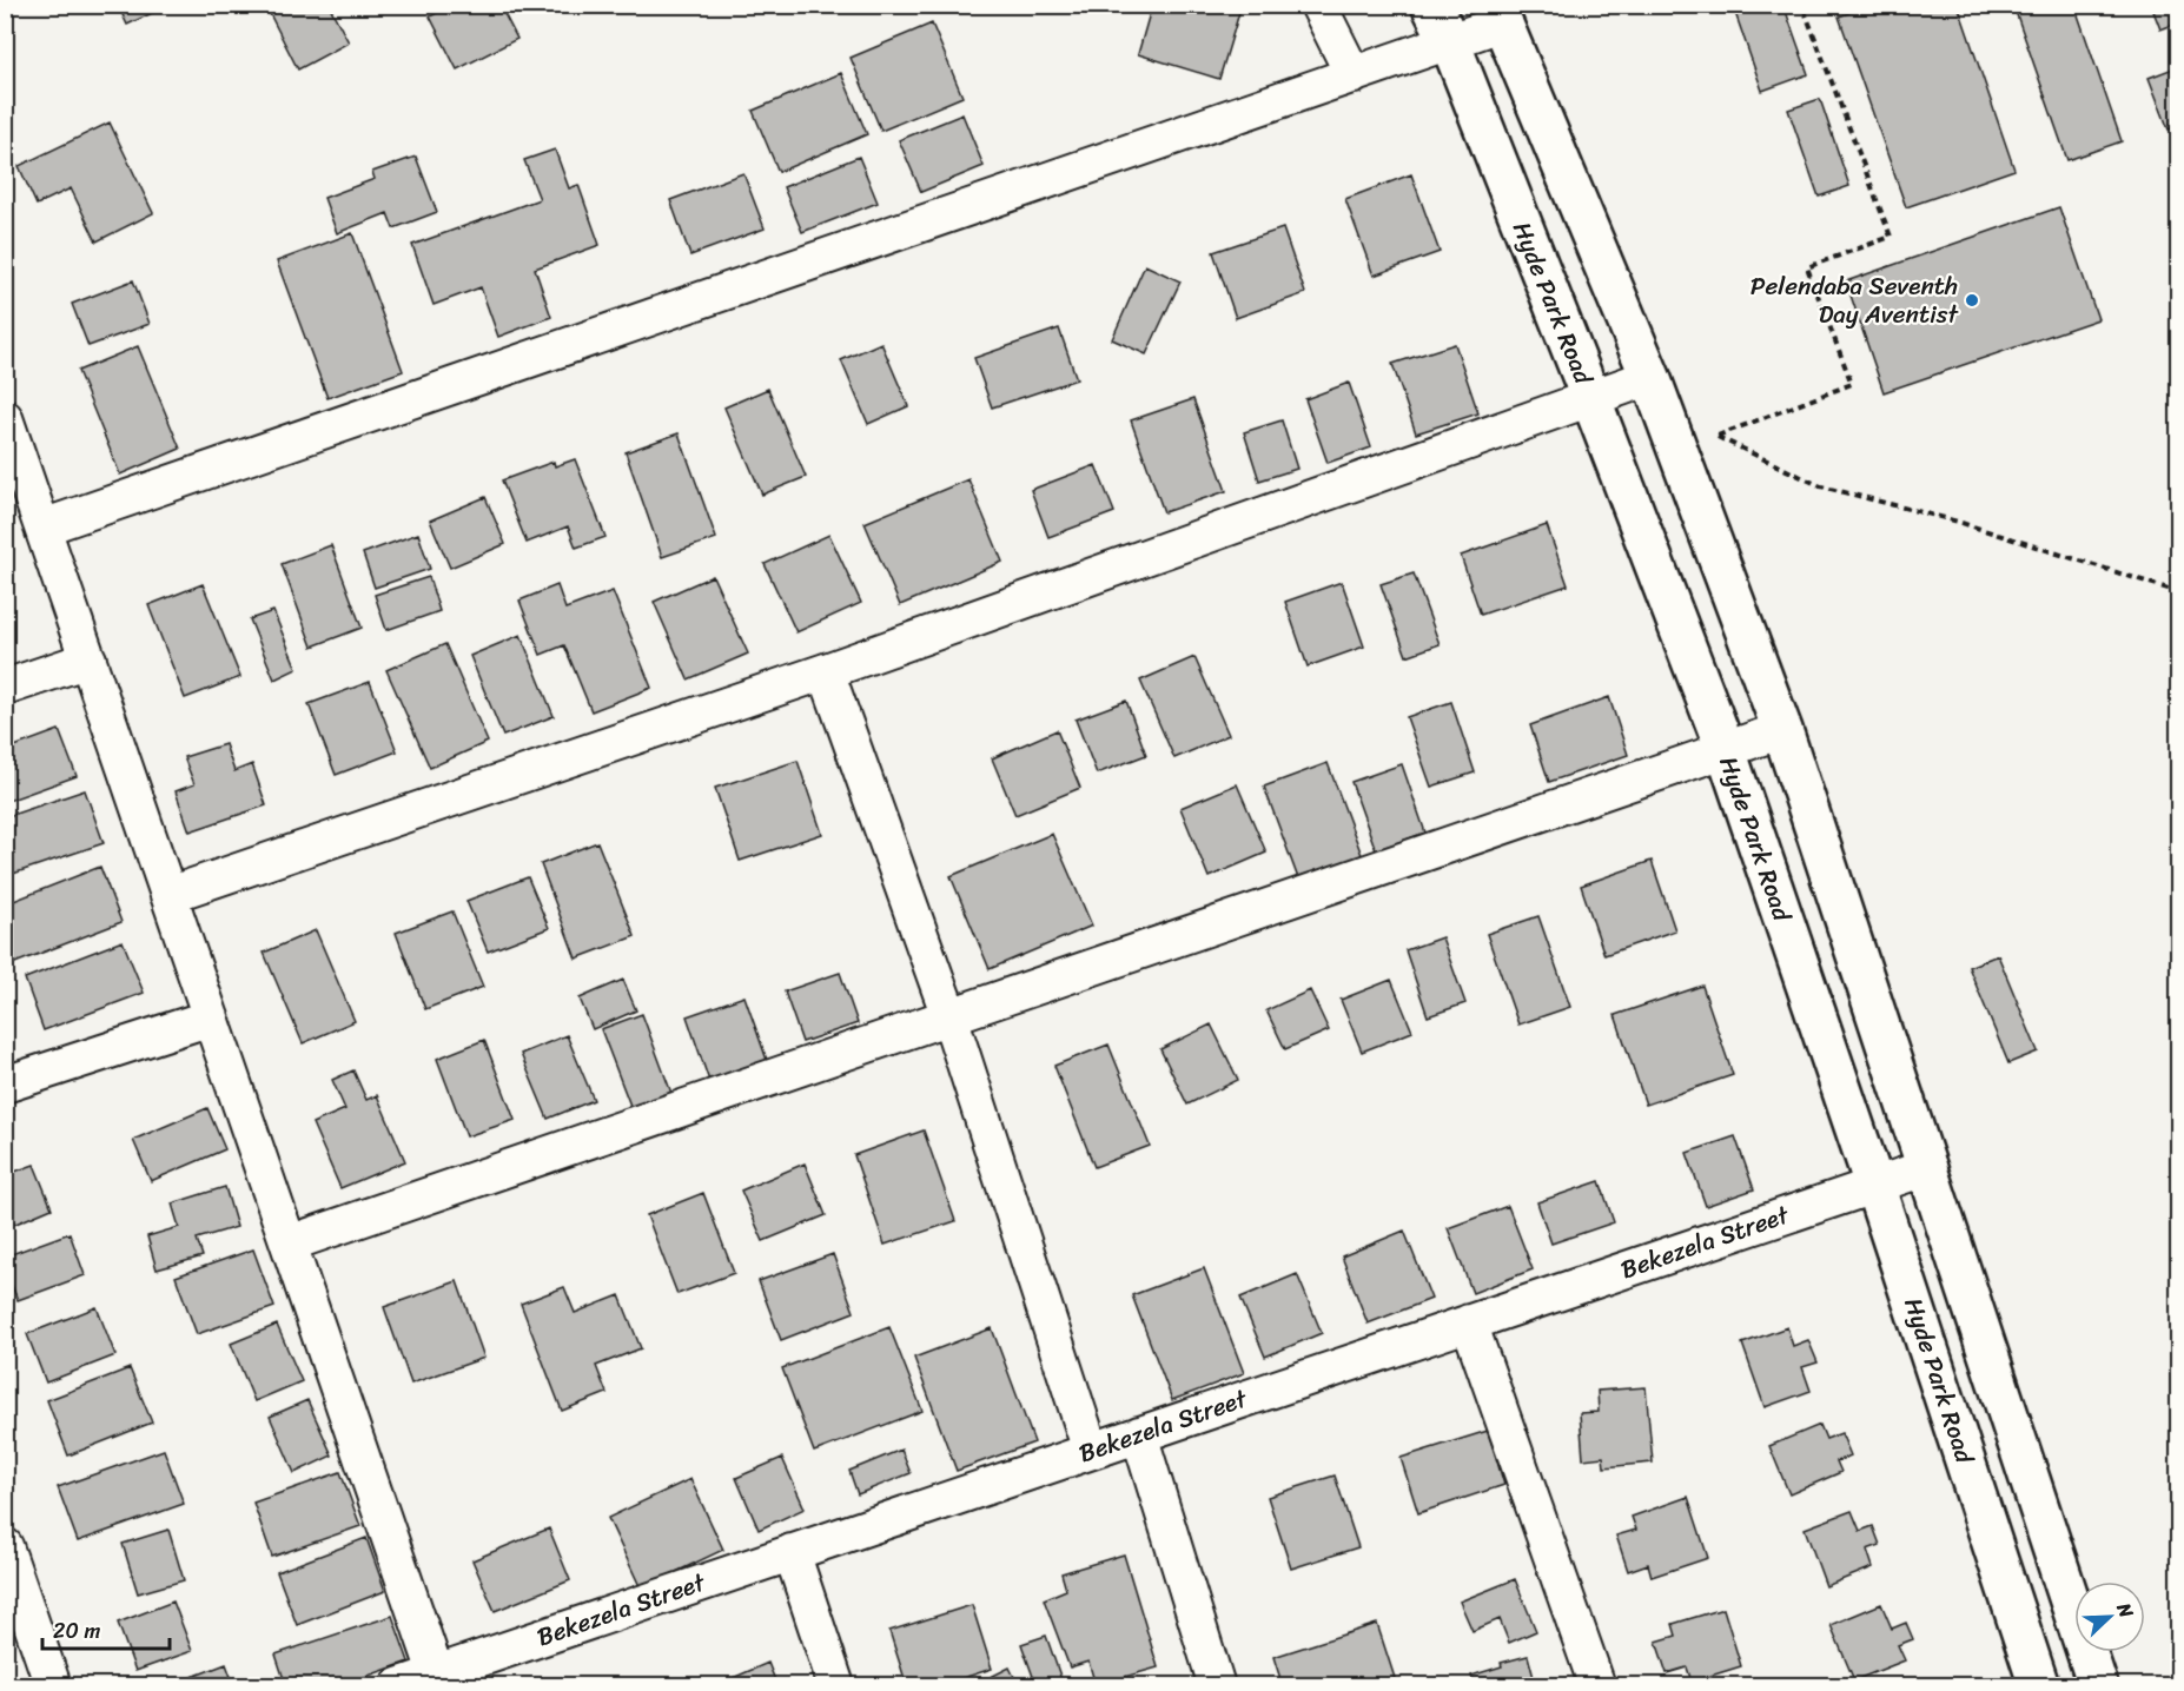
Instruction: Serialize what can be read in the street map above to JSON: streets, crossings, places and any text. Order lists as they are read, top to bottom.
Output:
{
  "streets": {
    "street": ["Hyde Park Road", "Bekezela Street"]
  },
  "crossings": [
    ["Hyde Park Road", "Bekezela Street"]
  ],
  "places": ["Pelendaba Seventh Day Aventist"],
  "scale_bar": "20 m",
  "north": "top right"
}
